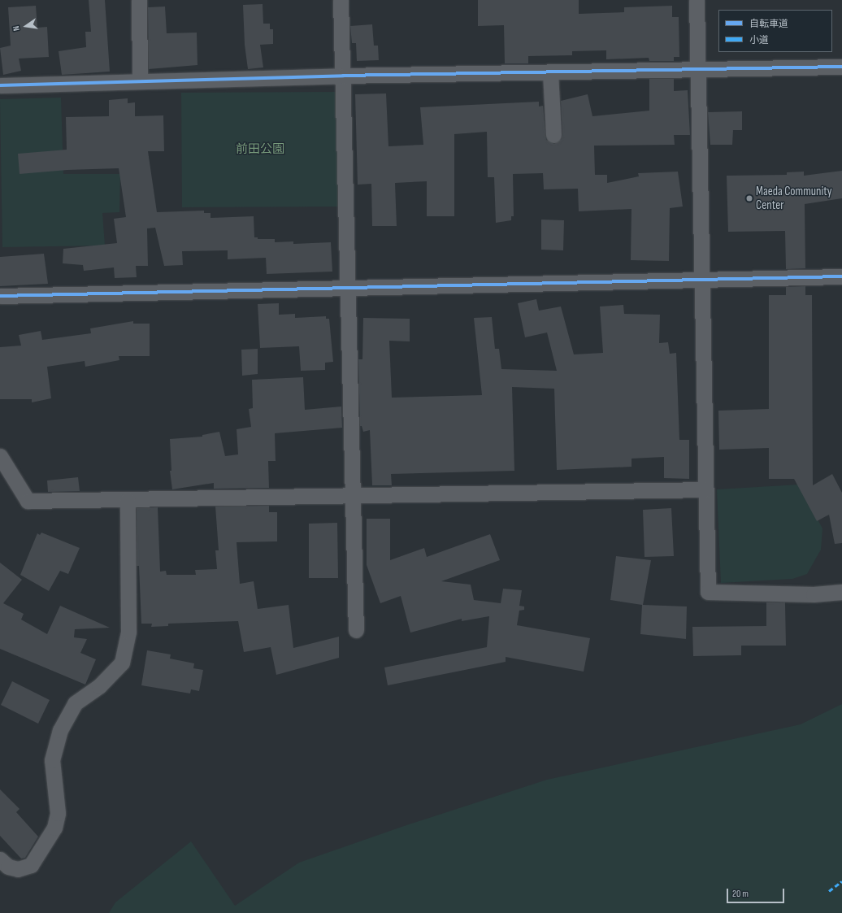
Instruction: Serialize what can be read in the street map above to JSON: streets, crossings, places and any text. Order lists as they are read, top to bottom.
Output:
{
  "parks": ["前田公園"],
  "places": ["Maeda Community Center"],
  "legend": ["自転車道", "小道"],
  "scale_bar": "20 m",
  "north": "left"
}
